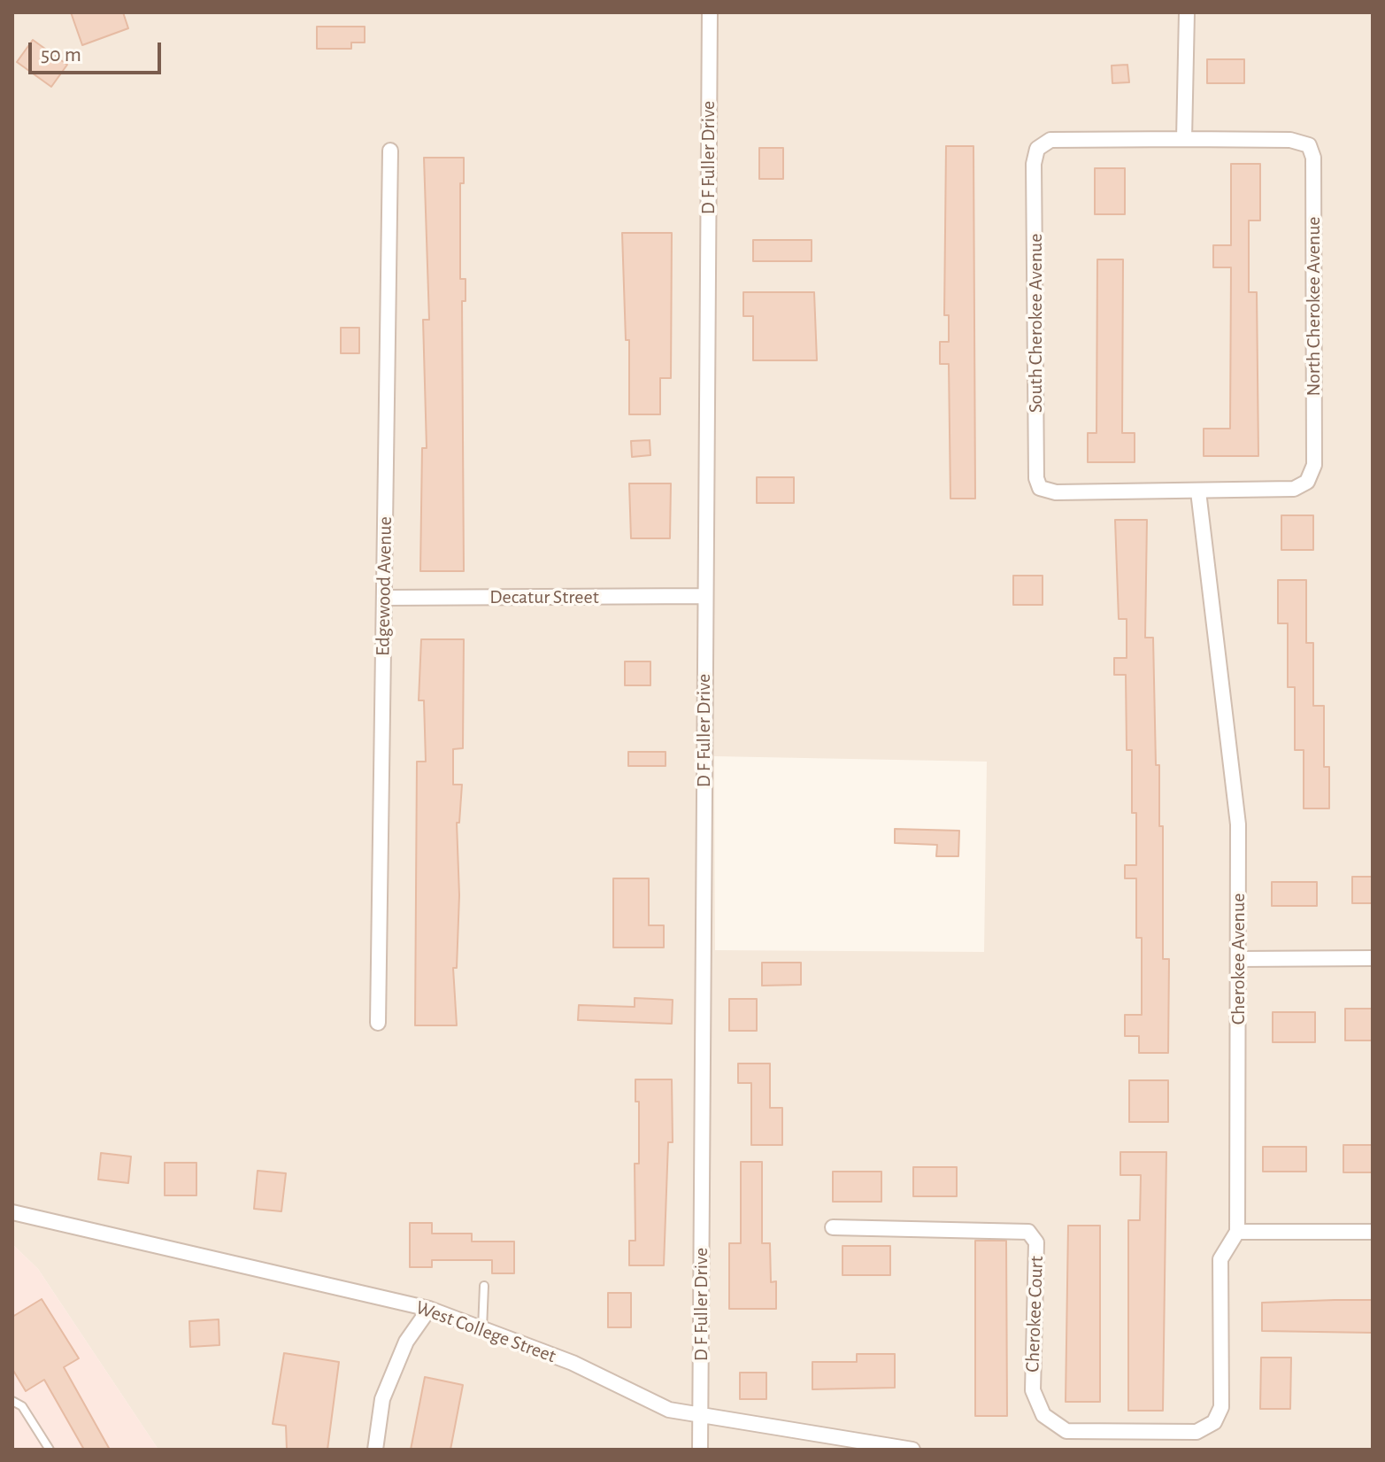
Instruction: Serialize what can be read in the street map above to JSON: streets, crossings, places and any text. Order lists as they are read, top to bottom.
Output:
{
  "streets": {
    "street": [
      "D F Fuller Drive",
      "North Cherokee Avenue",
      "South Cherokee Avenue",
      "Edgewood Avenue",
      "Decatur Street",
      "Cherokee Avenue",
      "Cherokee Court",
      "West College Street"
    ]
  },
  "crossings": [
    ["D F Fuller Drive", "Decatur Street"],
    ["D F Fuller Drive", "West College Street"],
    ["North Cherokee Avenue", "South Cherokee Avenue"],
    ["North Cherokee Avenue", "Cherokee Avenue"],
    ["South Cherokee Avenue", "Cherokee Avenue"],
    ["Edgewood Avenue", "Decatur Street"],
    ["Cherokee Avenue", "Cherokee Court"]
  ],
  "scale_bar": "50 m"
}
